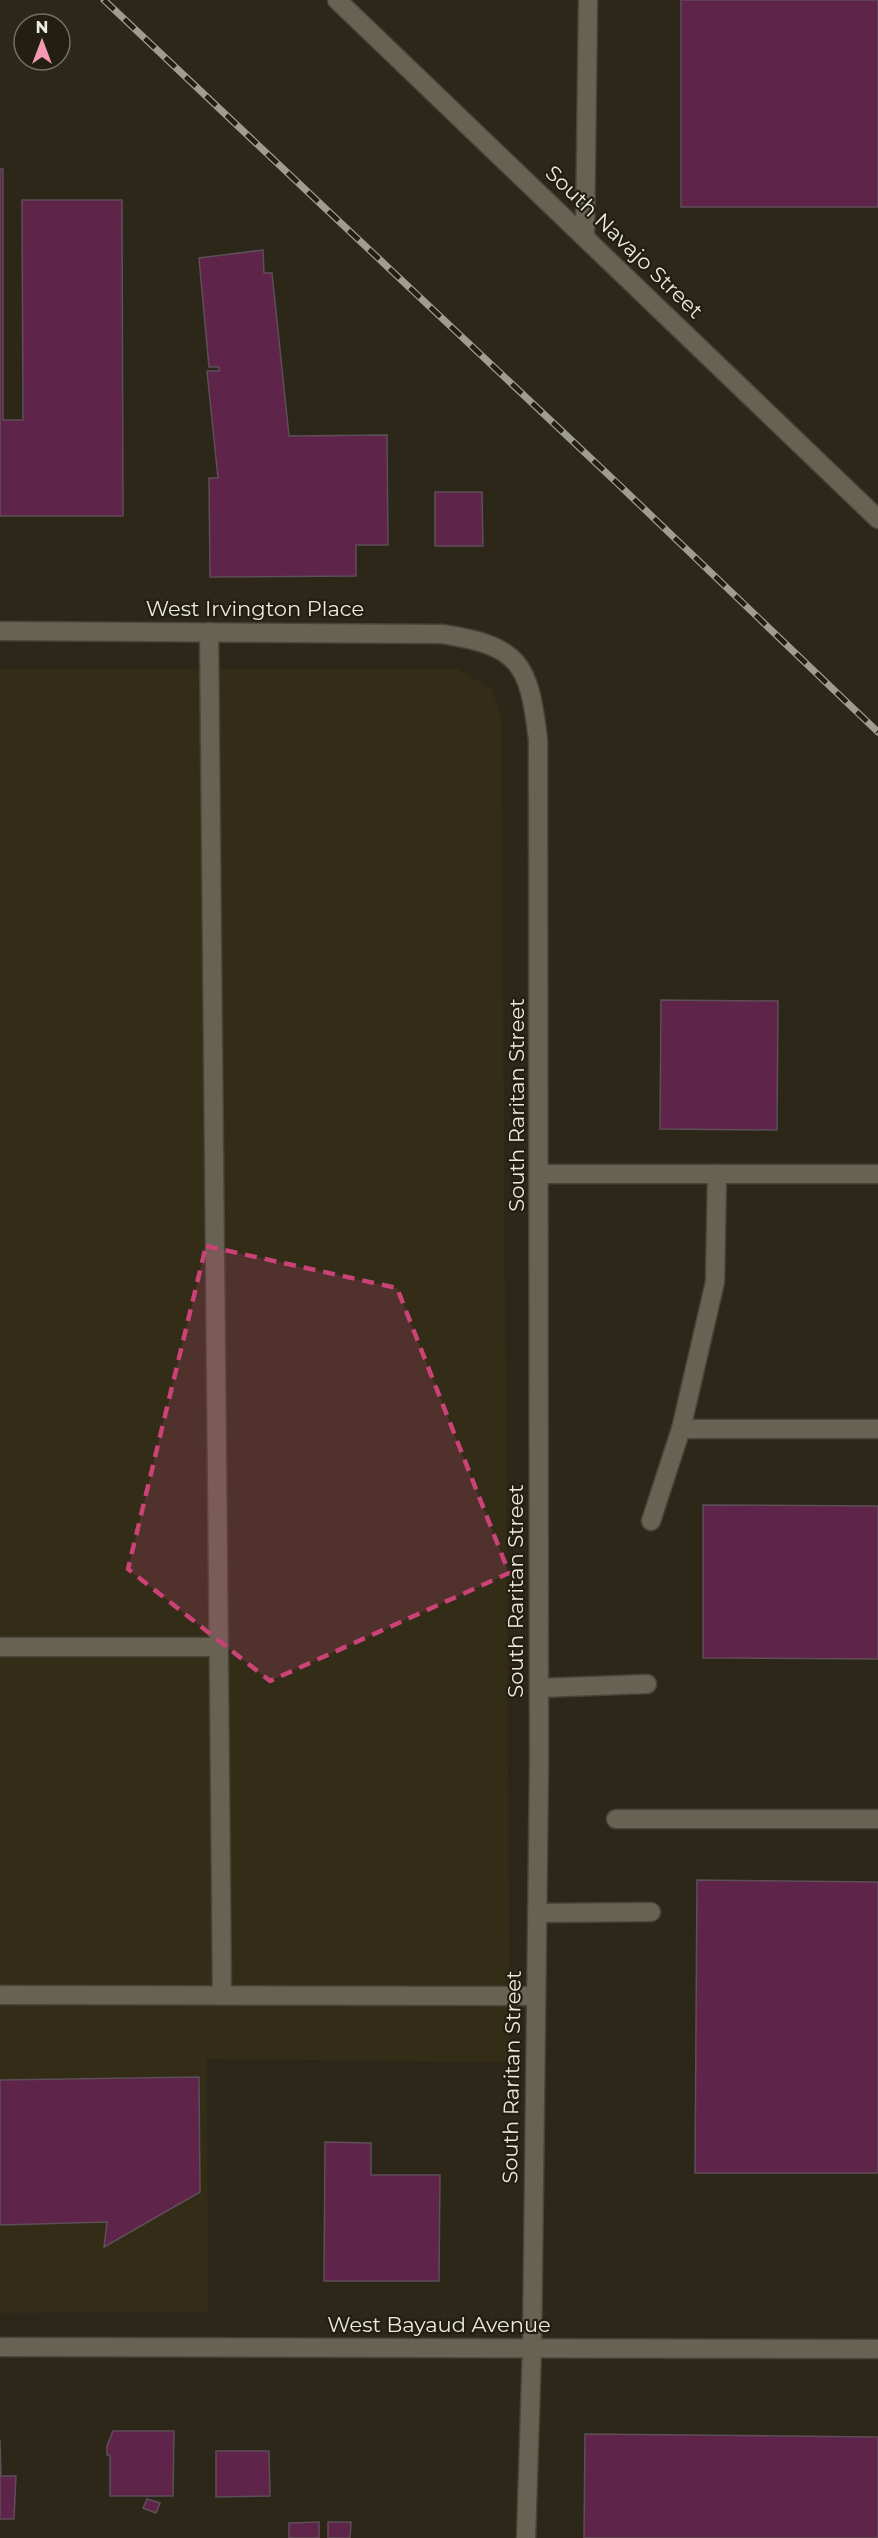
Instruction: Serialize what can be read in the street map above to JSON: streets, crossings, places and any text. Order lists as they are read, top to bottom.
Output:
{
  "streets": {
    "street": [
      "South Navajo Street",
      "West Irvington Place",
      "South Raritan Street",
      "West Bayaud Avenue"
    ]
  },
  "crossings": [
    ["West Irvington Place", "South Raritan Street"],
    ["South Raritan Street", "West Bayaud Avenue"]
  ],
  "north": "top"
}
